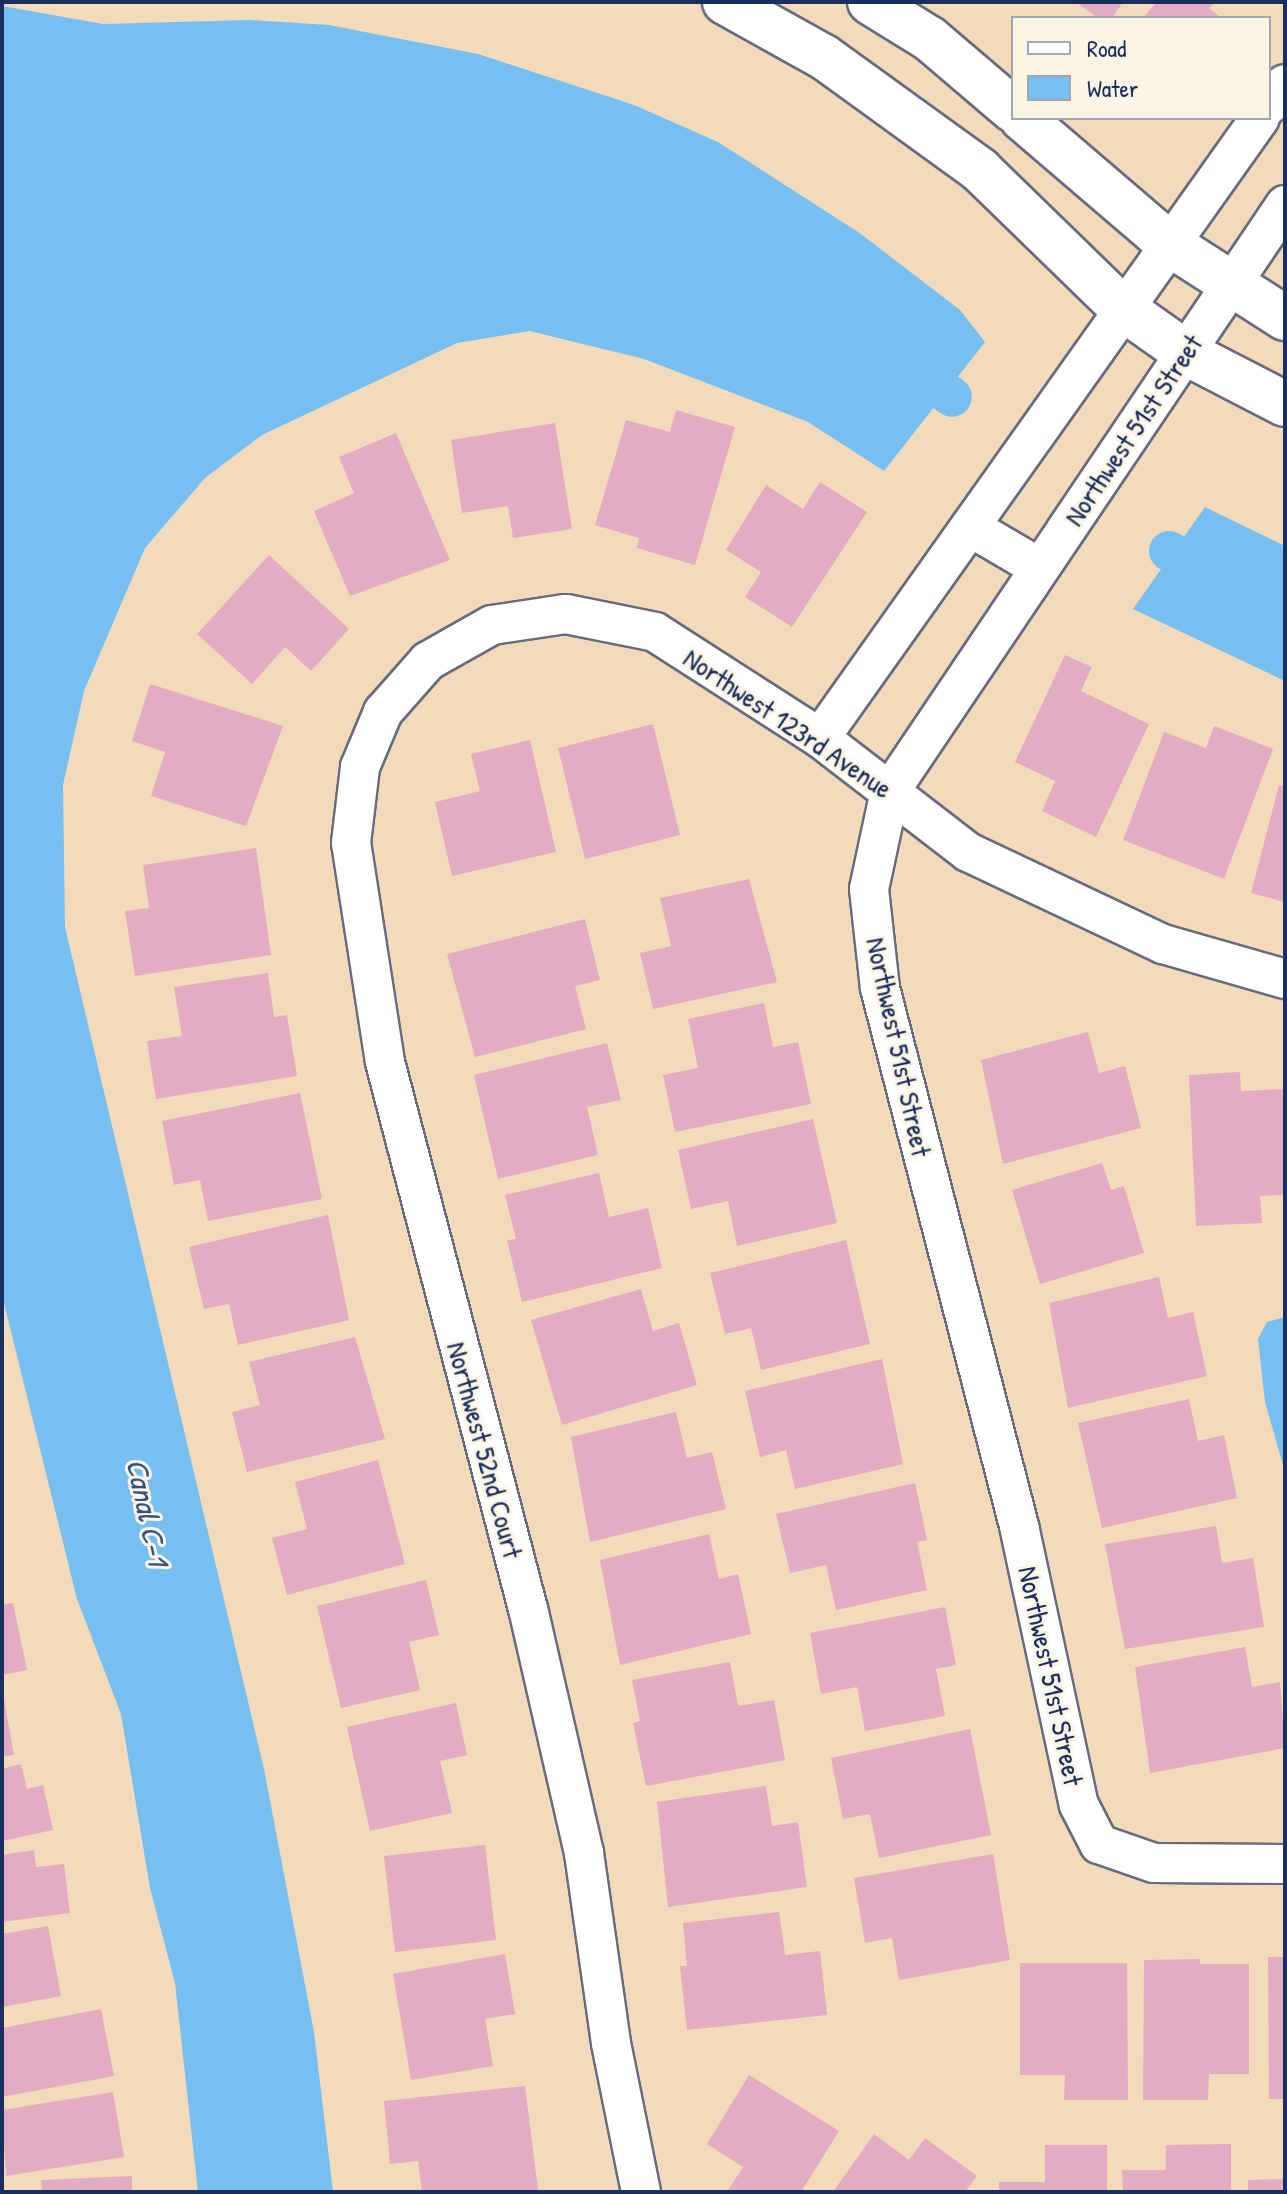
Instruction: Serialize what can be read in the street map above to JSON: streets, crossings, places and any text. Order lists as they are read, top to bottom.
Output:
{
  "streets": {
    "street": ["Northwest 51st Street", "Northwest 123rd Avenue", "Northwest 52nd Court"]
  },
  "crossings": [
    ["Northwest 51st Street", "Northwest 123rd Avenue"],
    ["Northwest 123rd Avenue", "Northwest 52nd Court"]
  ],
  "water": ["Canal C-1"],
  "legend": ["Road", "Water"]
}
